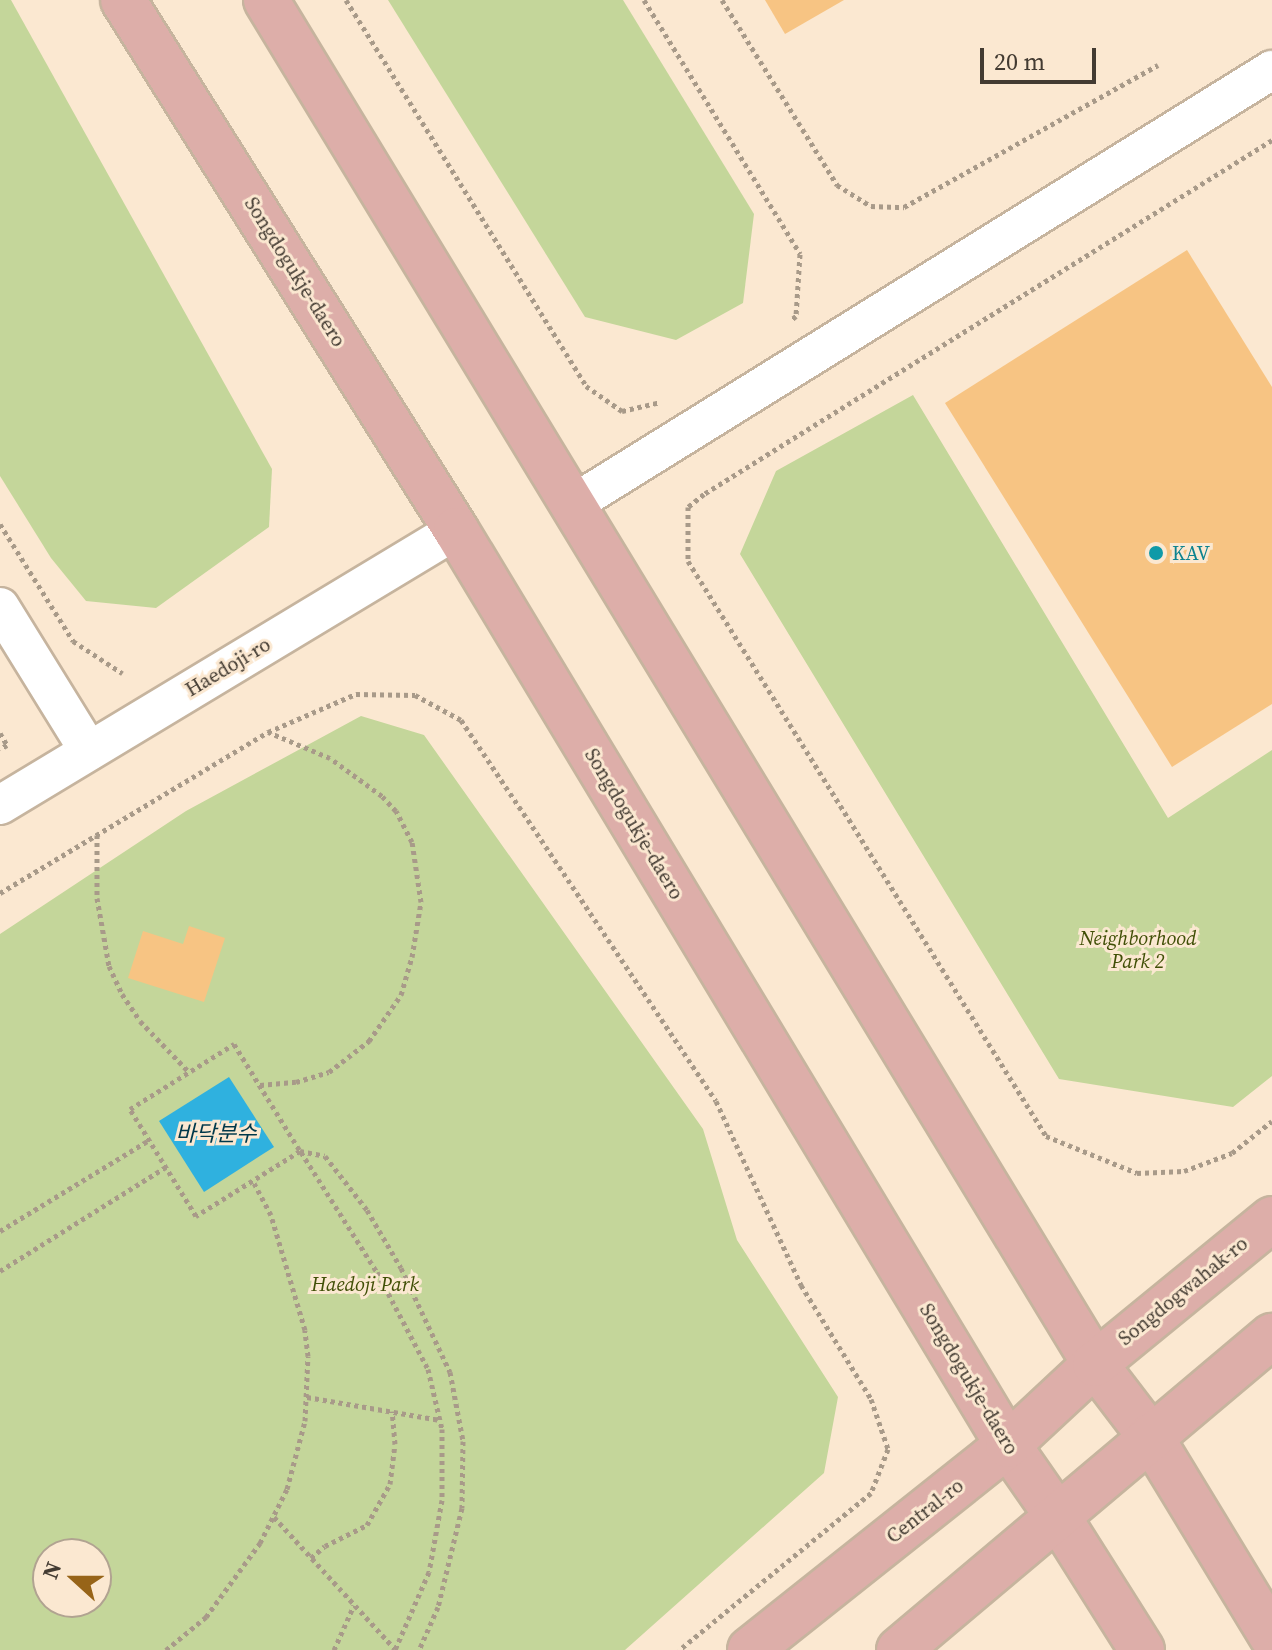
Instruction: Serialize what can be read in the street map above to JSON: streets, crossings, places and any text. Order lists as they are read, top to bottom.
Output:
{
  "streets": {
    "main road": ["Songdogukje-daero", "Songdogwahak-ro", "Central-ro"],
    "street": ["Haedoji-ro"]
  },
  "crossings": [
    ["Songdogukje-daero", "Haedoji-ro"],
    ["Songdogukje-daero", "Central-ro"],
    ["Songdogwahak-ro", "Central-ro"]
  ],
  "water": ["바닥분수"],
  "parks": ["Neighborhood Park 2", "Haedoji Park"],
  "places": ["KAV"],
  "scale_bar": "20 m",
  "north": "left"
}
